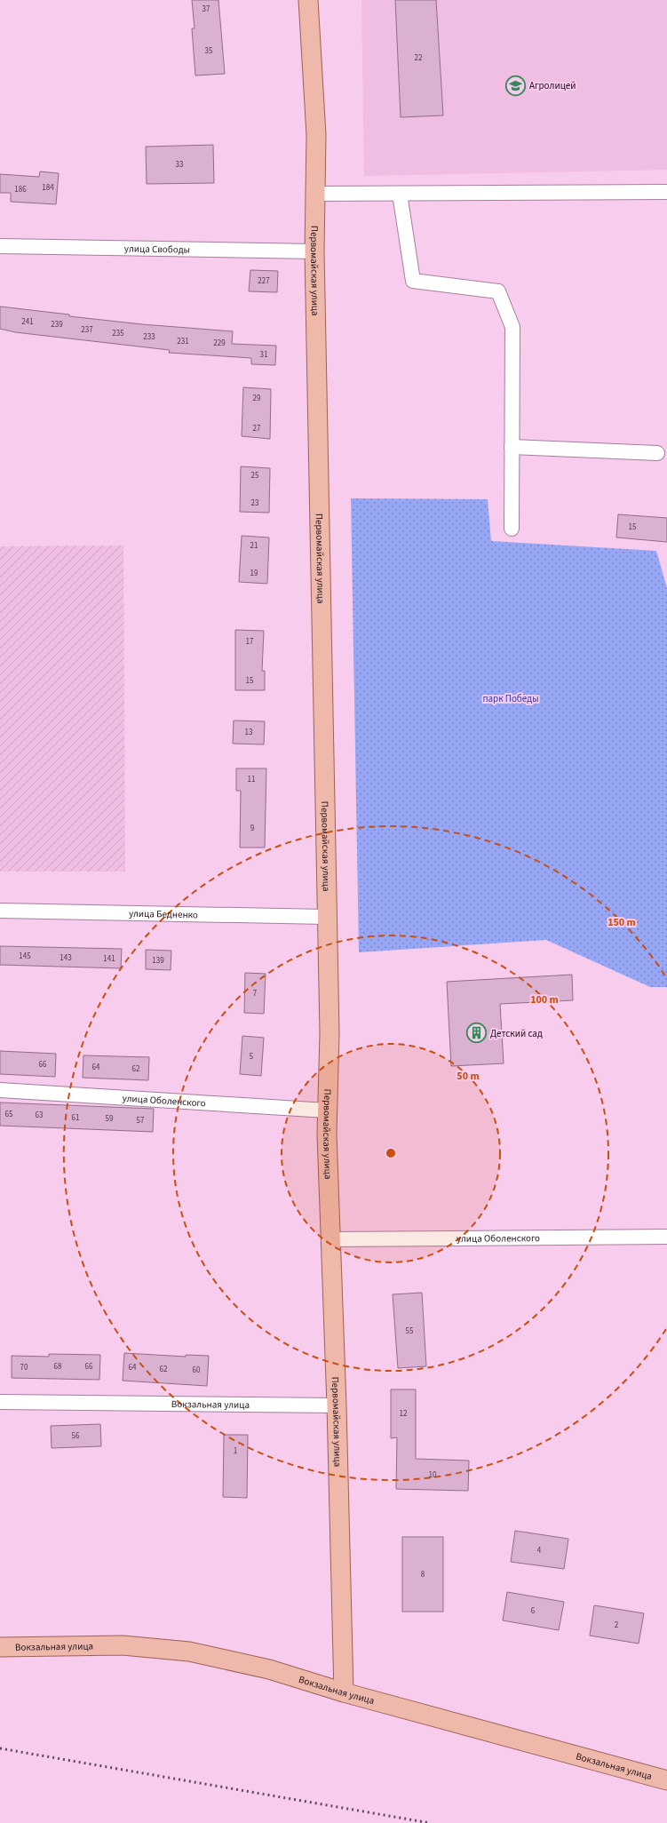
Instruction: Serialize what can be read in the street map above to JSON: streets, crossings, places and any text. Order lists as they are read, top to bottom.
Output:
{
  "streets": {
    "main road": ["Первомайская улица", "Вокзальная улица"],
    "street": ["улица Свободы", "улица Бедненко", "улица Оболенского"]
  },
  "crossings": [
    ["улица Свободы", "Первомайская улица"],
    ["Первомайская улица", "улица Бедненко"],
    ["Первомайская улица", "улица Оболенского"],
    ["Первомайская улица", "Вокзальная улица"]
  ],
  "parks": ["парк Победы"],
  "places": {
    "school or university": ["Агролицей"],
    "building": ["Детский сад"]
  },
  "house_numbers": [
    "37",
    "35",
    "22",
    "33",
    "184",
    "186",
    "227",
    "241",
    "239",
    "237",
    "235",
    "233",
    "231",
    "229",
    "31",
    "29",
    "27",
    "25",
    "23",
    "15",
    "21",
    "19",
    "17",
    "15",
    "13",
    "11",
    "9",
    "145",
    "143",
    "141",
    "139",
    "7",
    "5",
    "66",
    "64",
    "62",
    "65",
    "63",
    "61",
    "59",
    "57",
    "55",
    "68",
    "66",
    "70",
    "64",
    "62",
    "60",
    "12",
    "56",
    "1",
    "10",
    "4",
    "8",
    "6",
    "2"
  ],
  "rings": ["150 m", "100 m", "50 m"]
}
